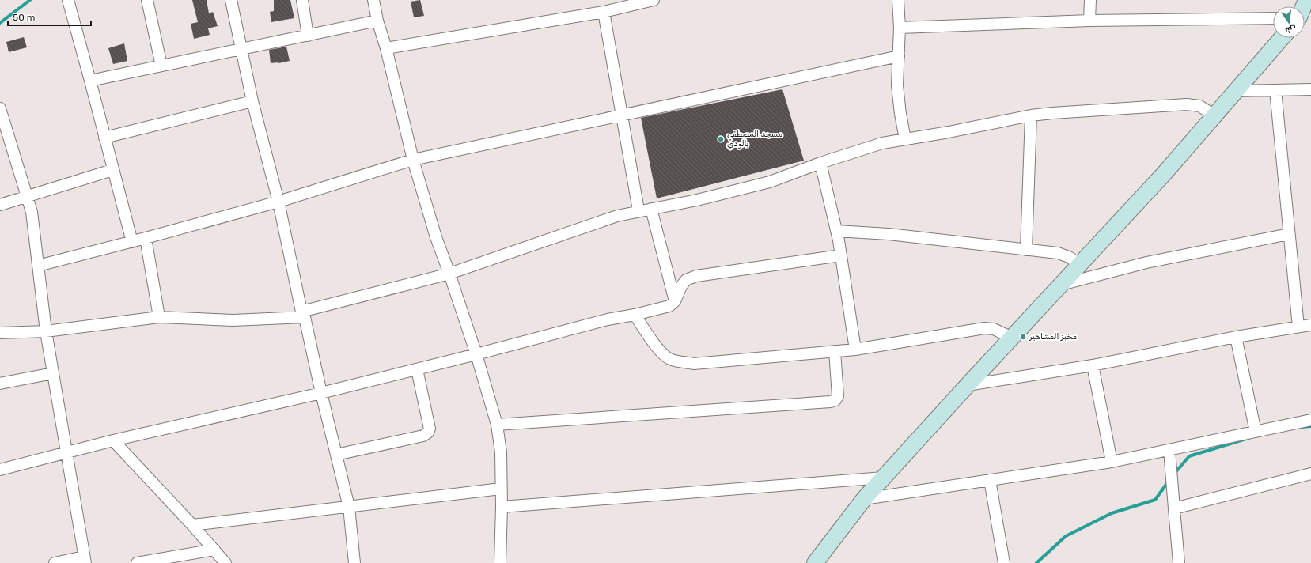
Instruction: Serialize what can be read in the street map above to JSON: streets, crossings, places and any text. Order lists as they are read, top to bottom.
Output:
{
  "places": ["مسجد المصطفي بالودي", "مخبز المشاهير"],
  "scale_bar": "50 m",
  "north": "bottom"
}
